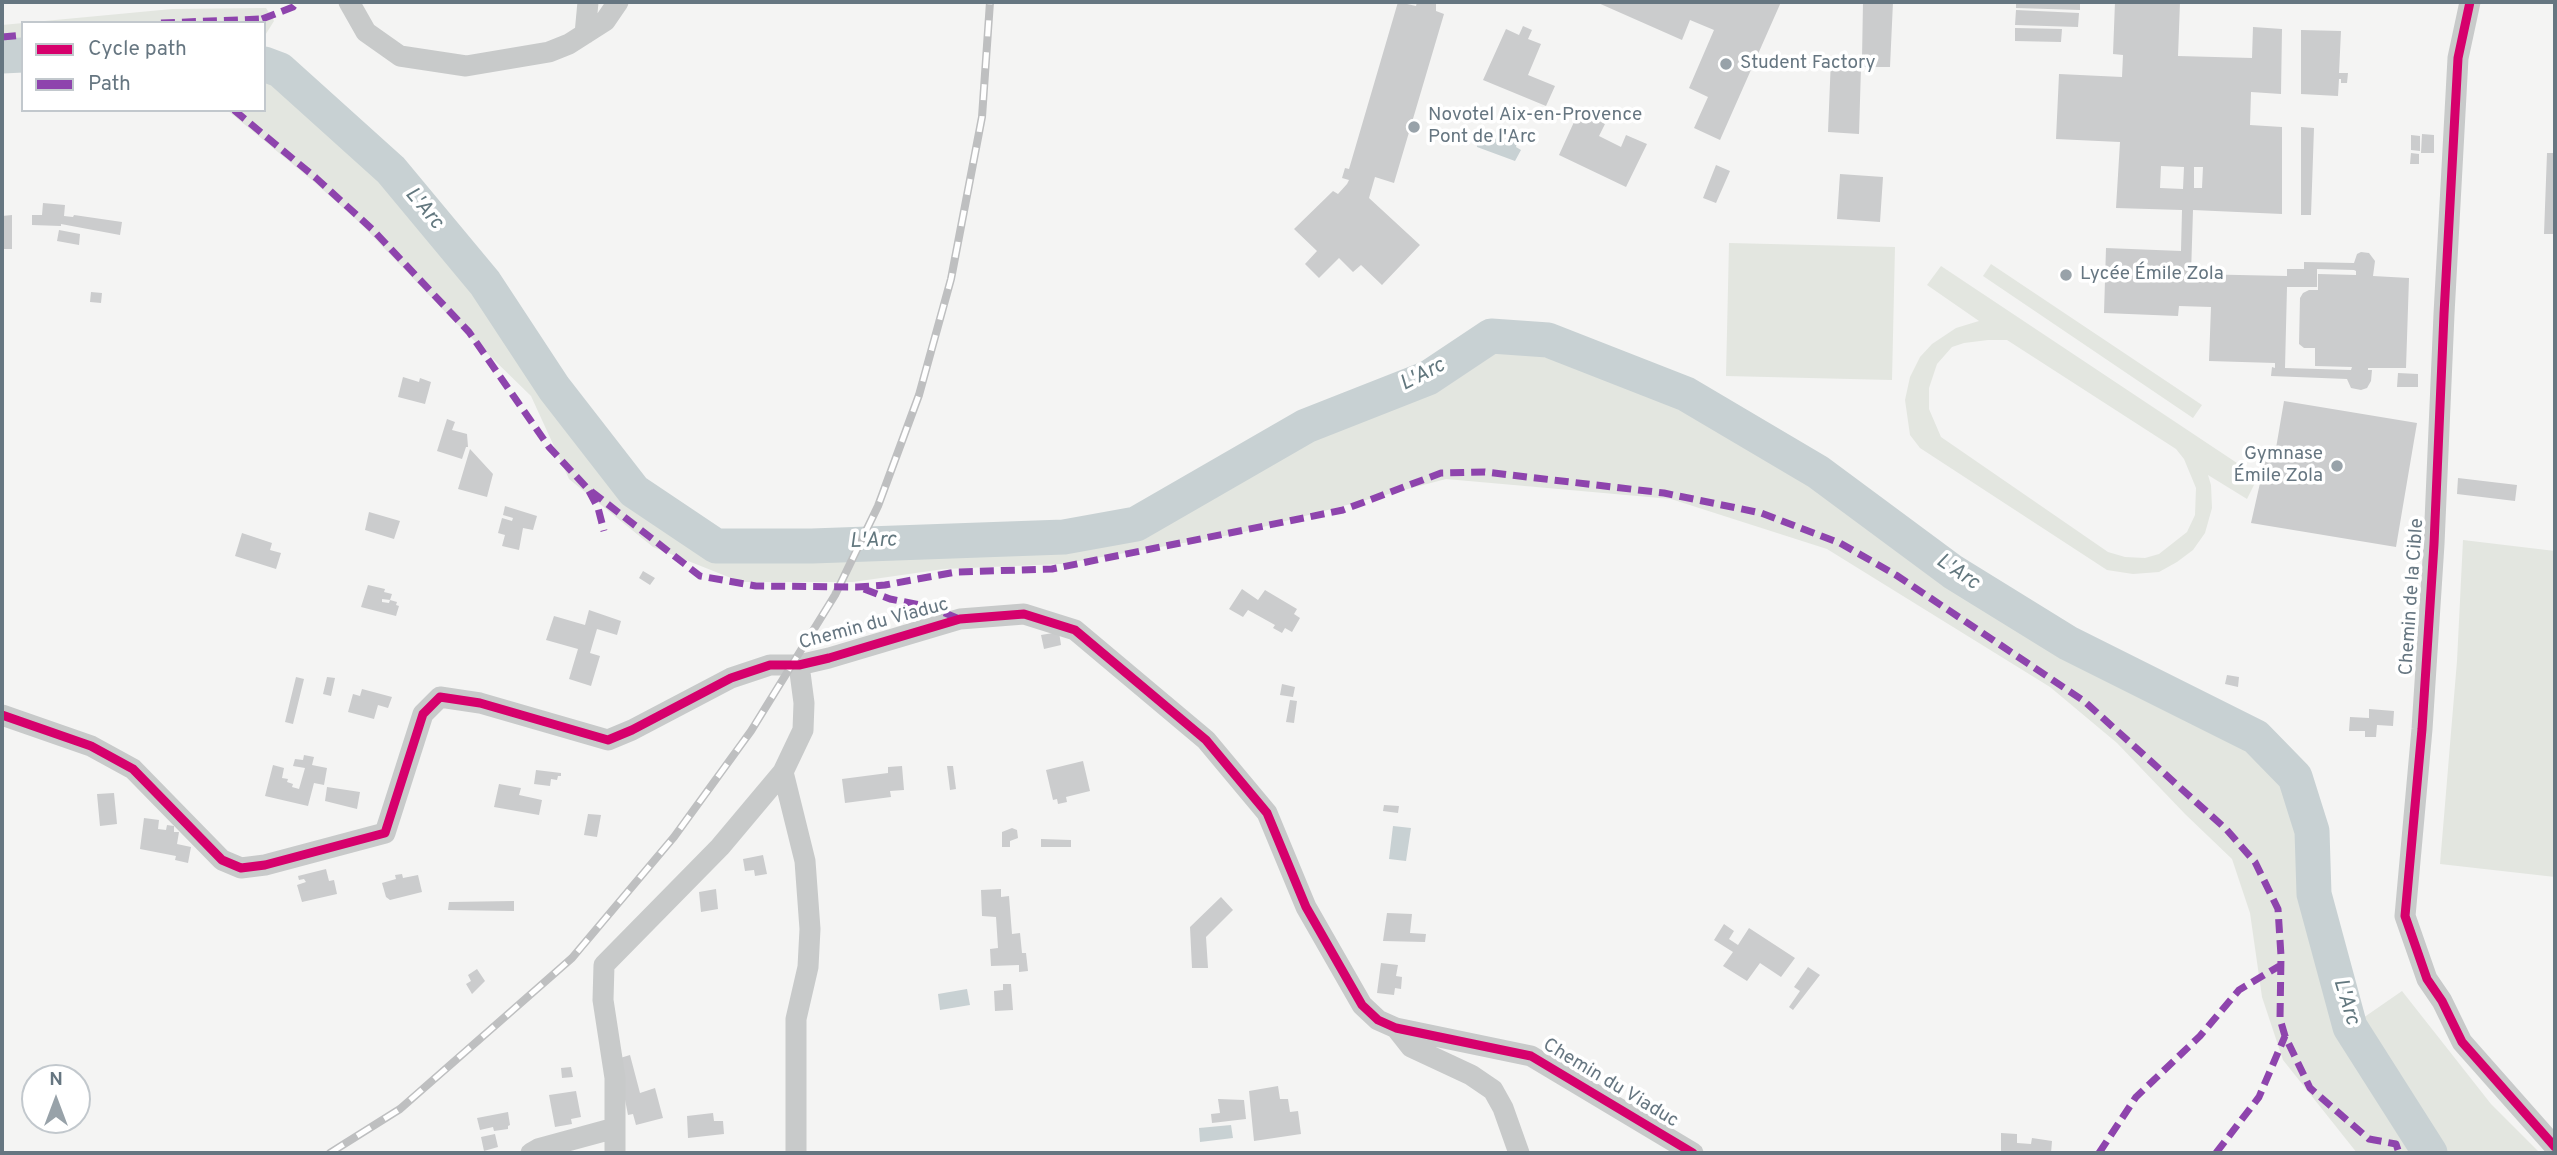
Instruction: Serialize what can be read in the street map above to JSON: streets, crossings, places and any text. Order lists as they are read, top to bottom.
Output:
{
  "streets": {
    "street": ["Chemin de la Cible", "Chemin du Viaduc"]
  },
  "water": ["L'Arc"],
  "places": [
    "Student Factory",
    "Novotel Aix-en-Provence Pont de l'Arc",
    "Lycée Émile Zola",
    "Gymnase Émile Zola"
  ],
  "legend": ["Cycle path", "Path"],
  "north": "top"
}
